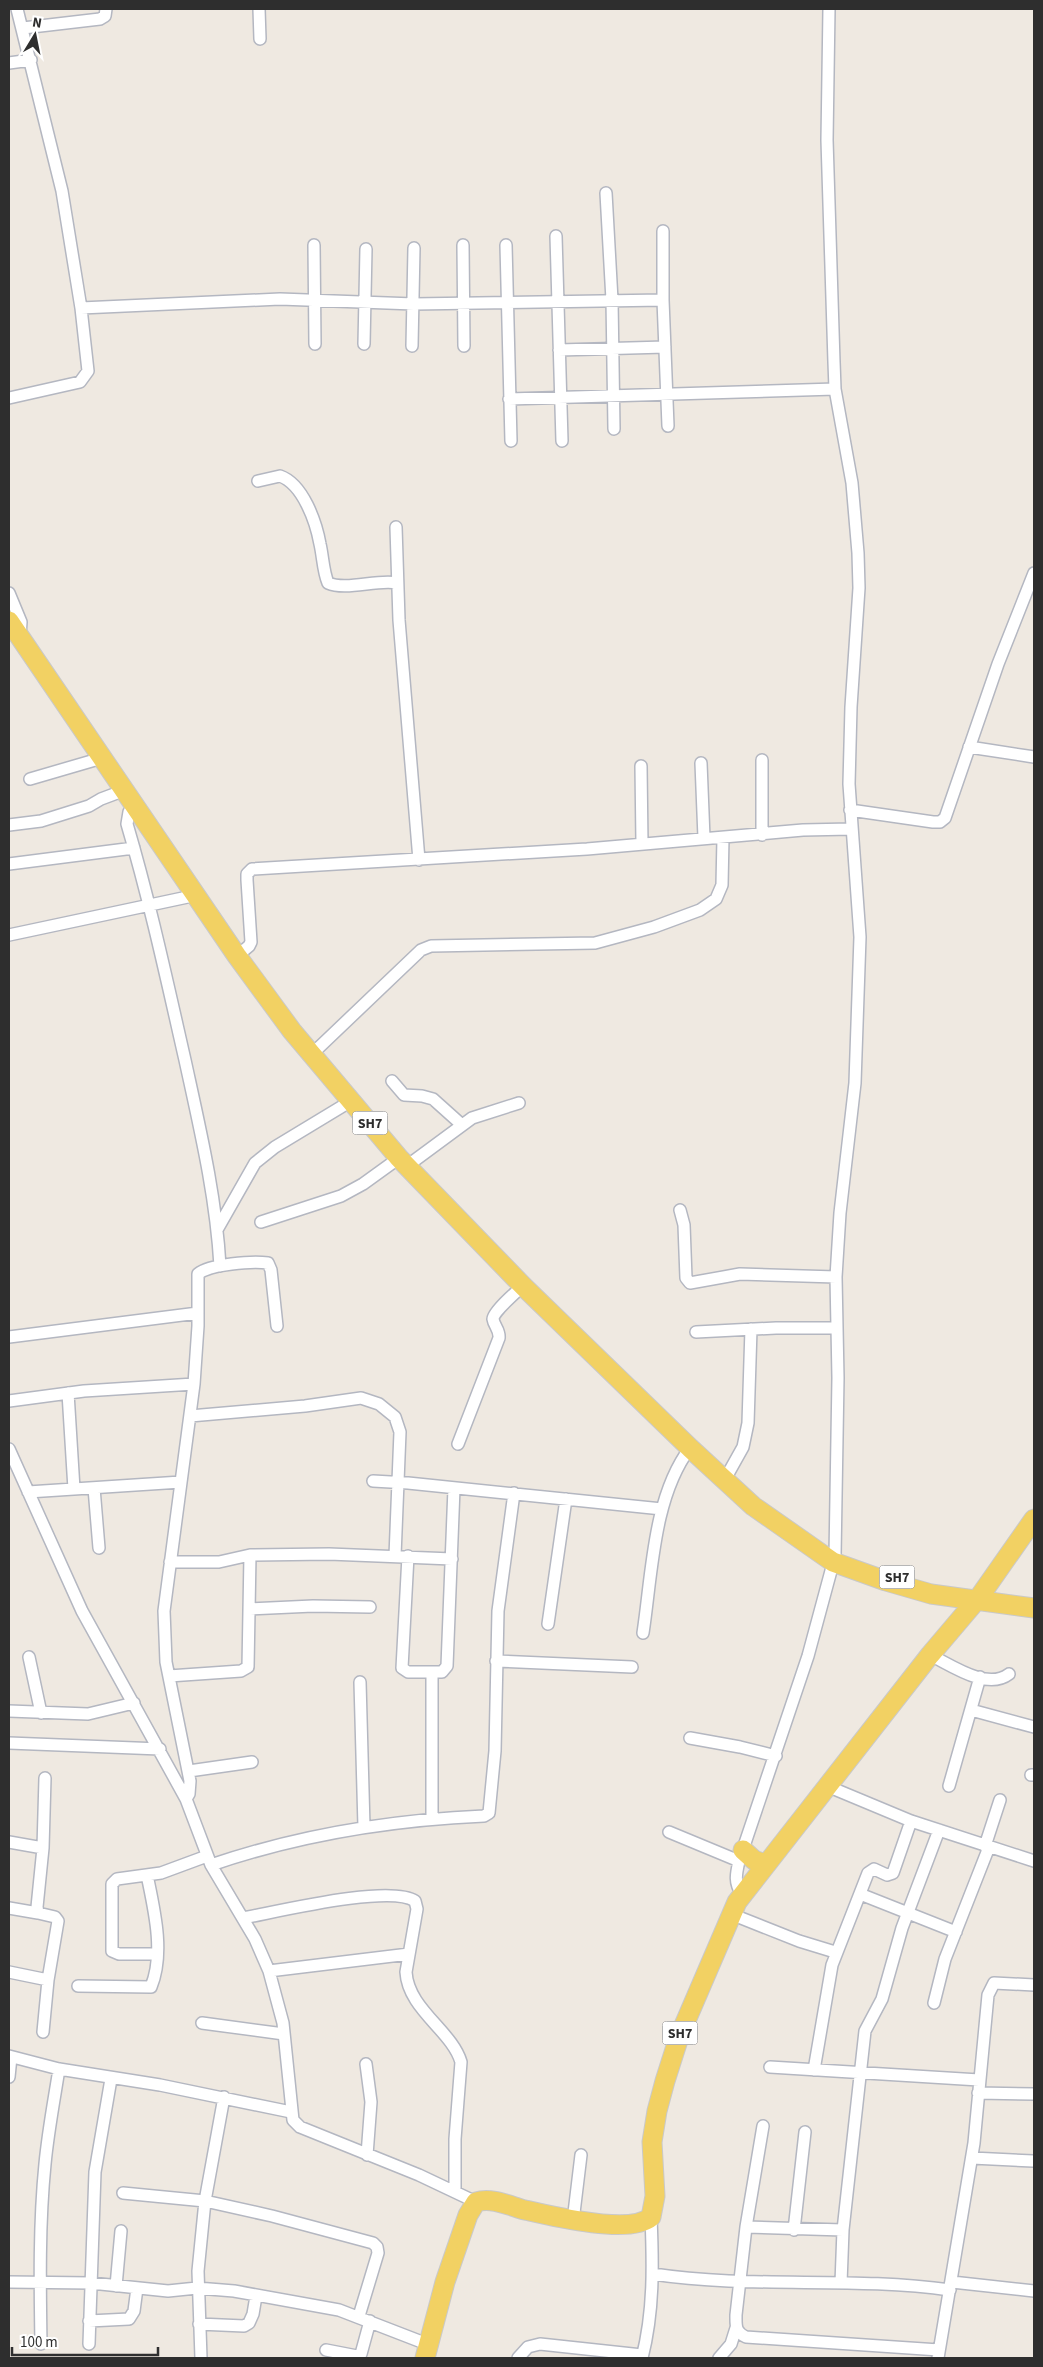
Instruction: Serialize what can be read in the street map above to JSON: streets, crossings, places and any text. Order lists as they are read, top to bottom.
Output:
{
  "streets": {
    "main road": ["SH7"]
  },
  "scale_bar": "100 m",
  "north": "top"
}
